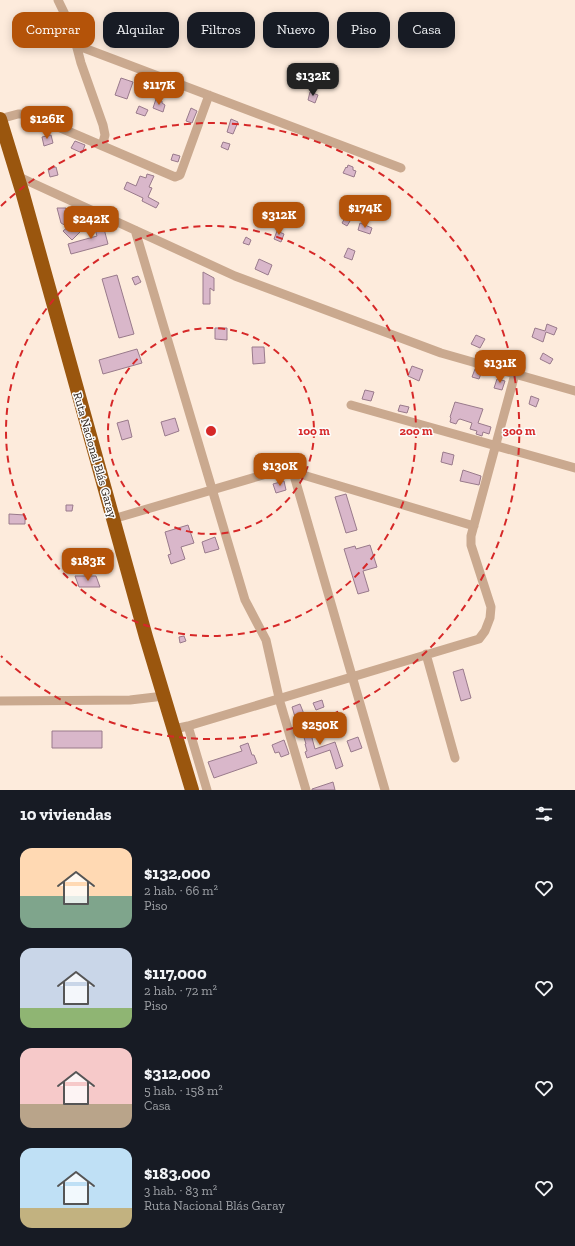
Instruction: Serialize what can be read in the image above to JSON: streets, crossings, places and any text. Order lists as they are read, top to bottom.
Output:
{
  "streets": {
    "highway": ["Ruta Nacional Blás Garay"]
  },
  "page": {
    "chip": [
      "Comprar",
      "Alquilar",
      "Filtros",
      "Nuevo",
      "Piso",
      "Casa"
    ],
    "price": [
      "$132K",
      "$117K",
      "$126K",
      "$174K",
      "$312K",
      "$242K",
      "$131K",
      "$130K",
      "$183K",
      "$250K"
    ],
    "heading": "10 viviendas",
    "list": [
      {
        "name": "$132,000",
        "note": "2 hab. · 66 m² · Piso"
      },
      {
        "name": "$117,000",
        "note": "2 hab. · 72 m² · Piso"
      },
      {
        "name": "$312,000",
        "note": "5 hab. · 158 m² · Casa"
      },
      {
        "name": "$183,000",
        "note": "3 hab. · 83 m² · Ruta Nacional Blás Garay"
      }
    ]
  },
  "rings": ["100 m", "200 m", "300 m"]
}
